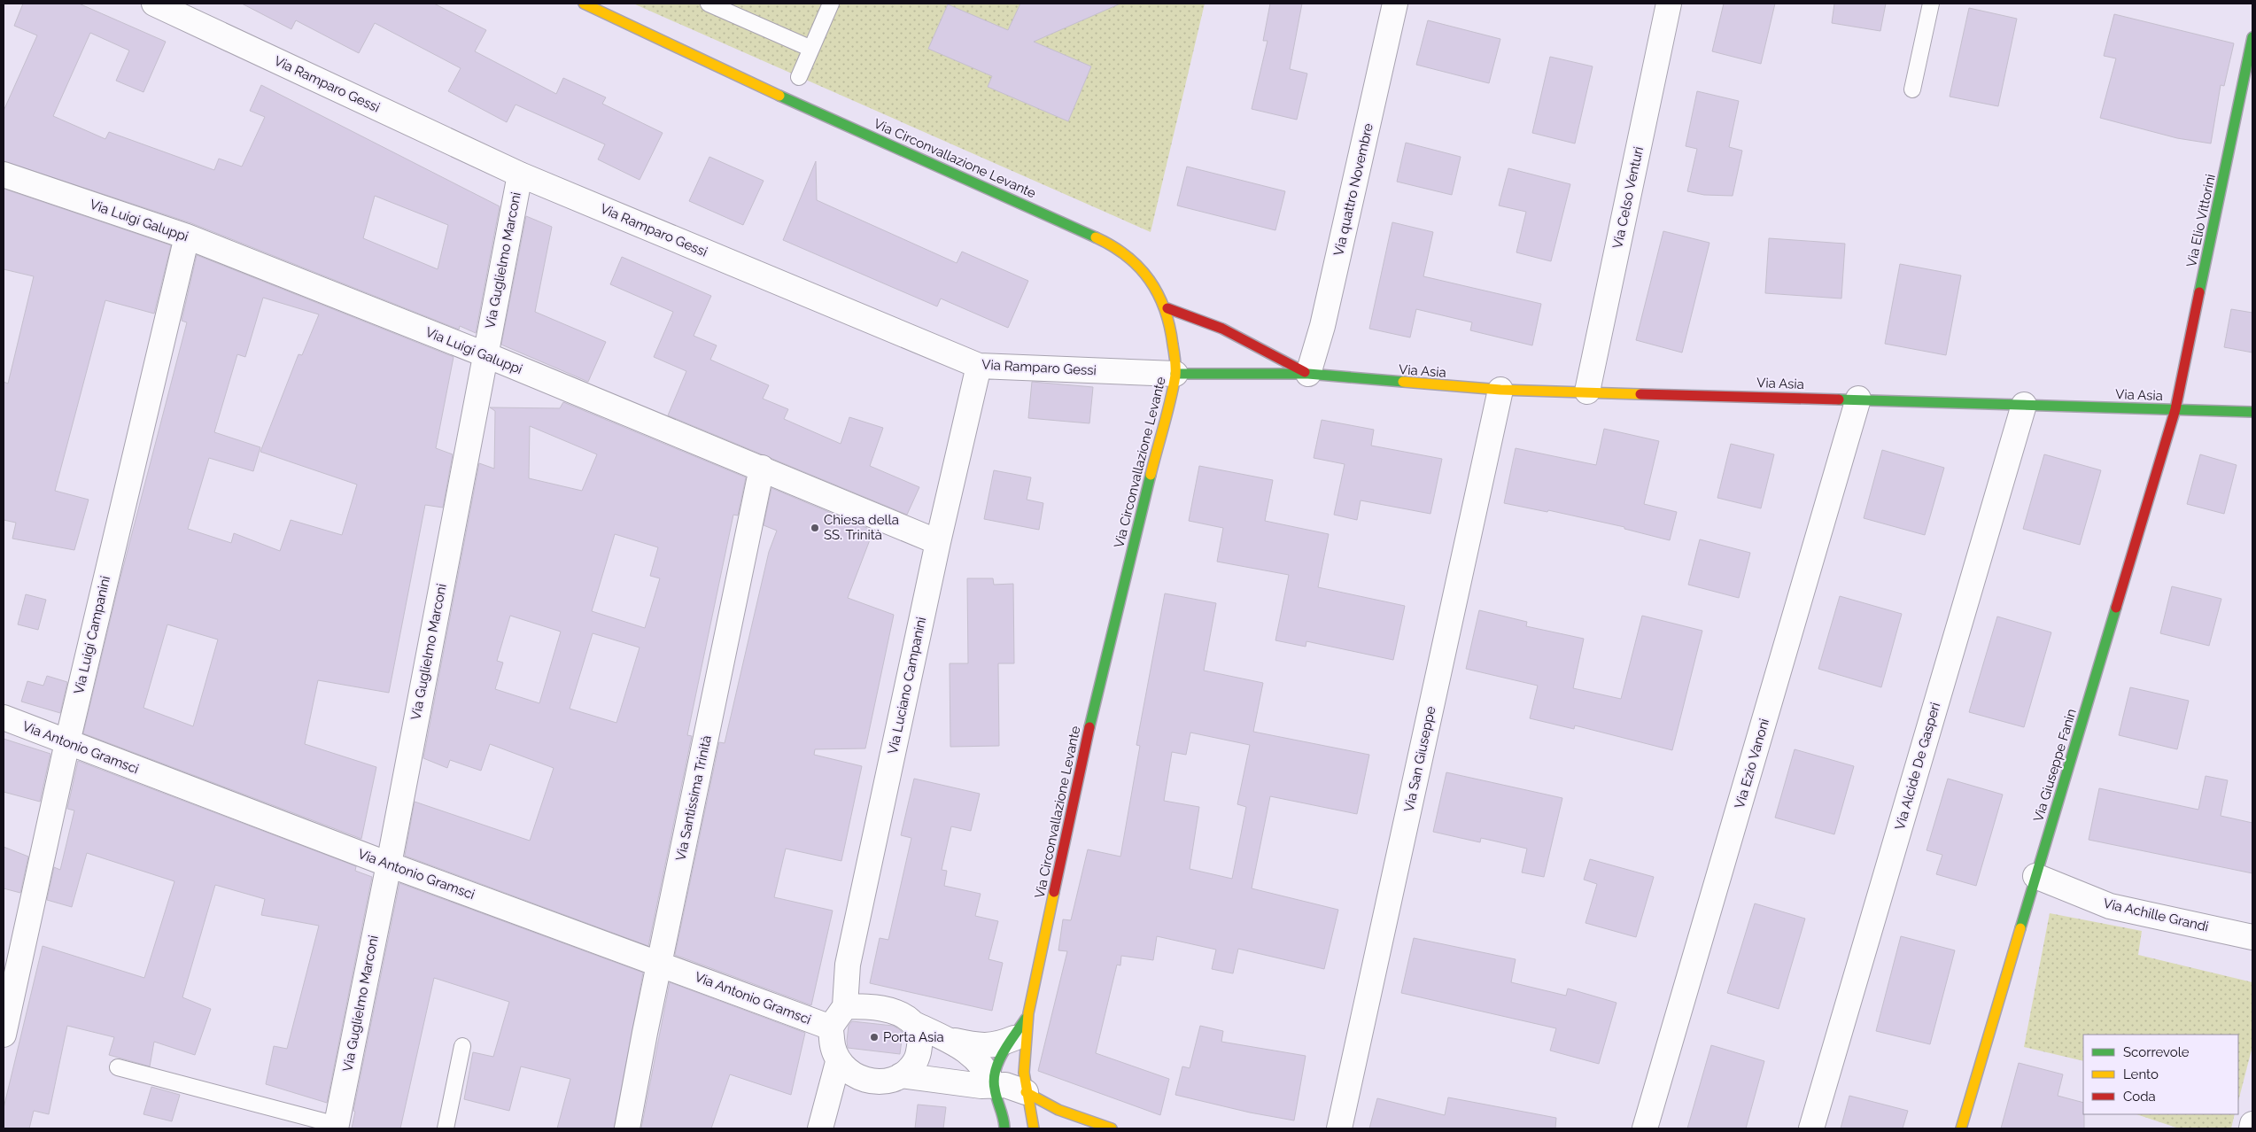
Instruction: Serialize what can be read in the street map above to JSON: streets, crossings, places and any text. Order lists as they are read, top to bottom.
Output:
{
  "streets": {
    "street": [
      "Via Ramparo Gessi",
      "Via Circonvallazione Levante",
      "Via quattro Novembre",
      "Via Celso Venturi",
      "Via Luigi Galuppi",
      "Via Elio Vittorini",
      "Via Guglielmo Marconi",
      "Via Asia",
      "Via Luigi Campanini",
      "Via Luciano Campanini",
      "Via Antonio Gramsci",
      "Via San Giuseppe",
      "Via Ezio Vanoni",
      "Via Giuseppe Fanin",
      "Via Alcide De Gasperi",
      "Via Santissima Trinità",
      "Via Achille Grandi"
    ]
  },
  "crossings": [
    ["Via Ramparo Gessi", "Via Circonvallazione Levante"],
    ["Via Ramparo Gessi", "Via Guglielmo Marconi"],
    ["Via Ramparo Gessi", "Via Asia"],
    ["Via Ramparo Gessi", "Via Luciano Campanini"],
    ["Via Circonvallazione Levante", "Via Asia"],
    ["Via quattro Novembre", "Via Asia"],
    ["Via Celso Venturi", "Via Asia"],
    ["Via Luigi Galuppi", "Via Guglielmo Marconi"],
    ["Via Luigi Galuppi", "Via Luigi Campanini"],
    ["Via Luigi Galuppi", "Via Luciano Campanini"],
    ["Via Luigi Galuppi", "Via Santissima Trinità"],
    ["Via Elio Vittorini", "Via Asia"],
    ["Via Elio Vittorini", "Via Giuseppe Fanin"],
    ["Via Guglielmo Marconi", "Via Antonio Gramsci"],
    ["Via Asia", "Via San Giuseppe"],
    ["Via Asia", "Via Ezio Vanoni"],
    ["Via Asia", "Via Giuseppe Fanin"],
    ["Via Asia", "Via Alcide De Gasperi"],
    ["Via Luigi Campanini", "Via Antonio Gramsci"],
    ["Via Luciano Campanini", "Via Antonio Gramsci"],
    ["Via Antonio Gramsci", "Via Santissima Trinità"],
    ["Via Giuseppe Fanin", "Via Achille Grandi"]
  ],
  "places": ["Chiesa della SS. Trinità", "Porta Asia"],
  "legend": ["Scorrevole", "Lento", "Coda"]
}
